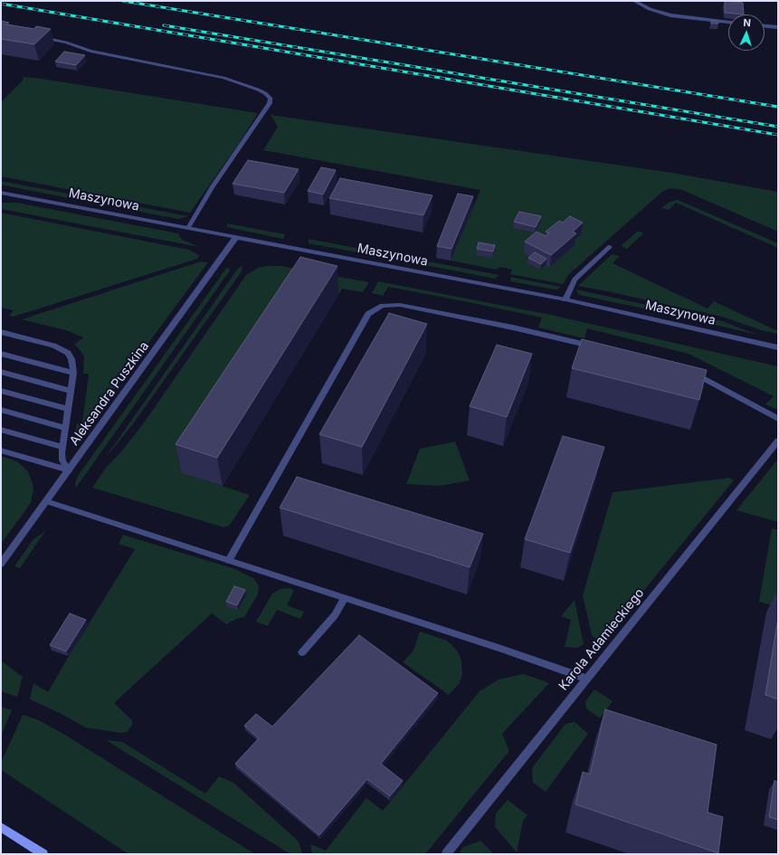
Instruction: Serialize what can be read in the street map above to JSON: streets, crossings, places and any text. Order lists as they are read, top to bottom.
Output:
{
  "streets": {
    "street": ["Maszynowa", "Aleksandra Puszkina", "Karola Adamieckiego"]
  },
  "crossings": [
    ["Maszynowa", "Aleksandra Puszkina"]
  ],
  "north": "top"
}
